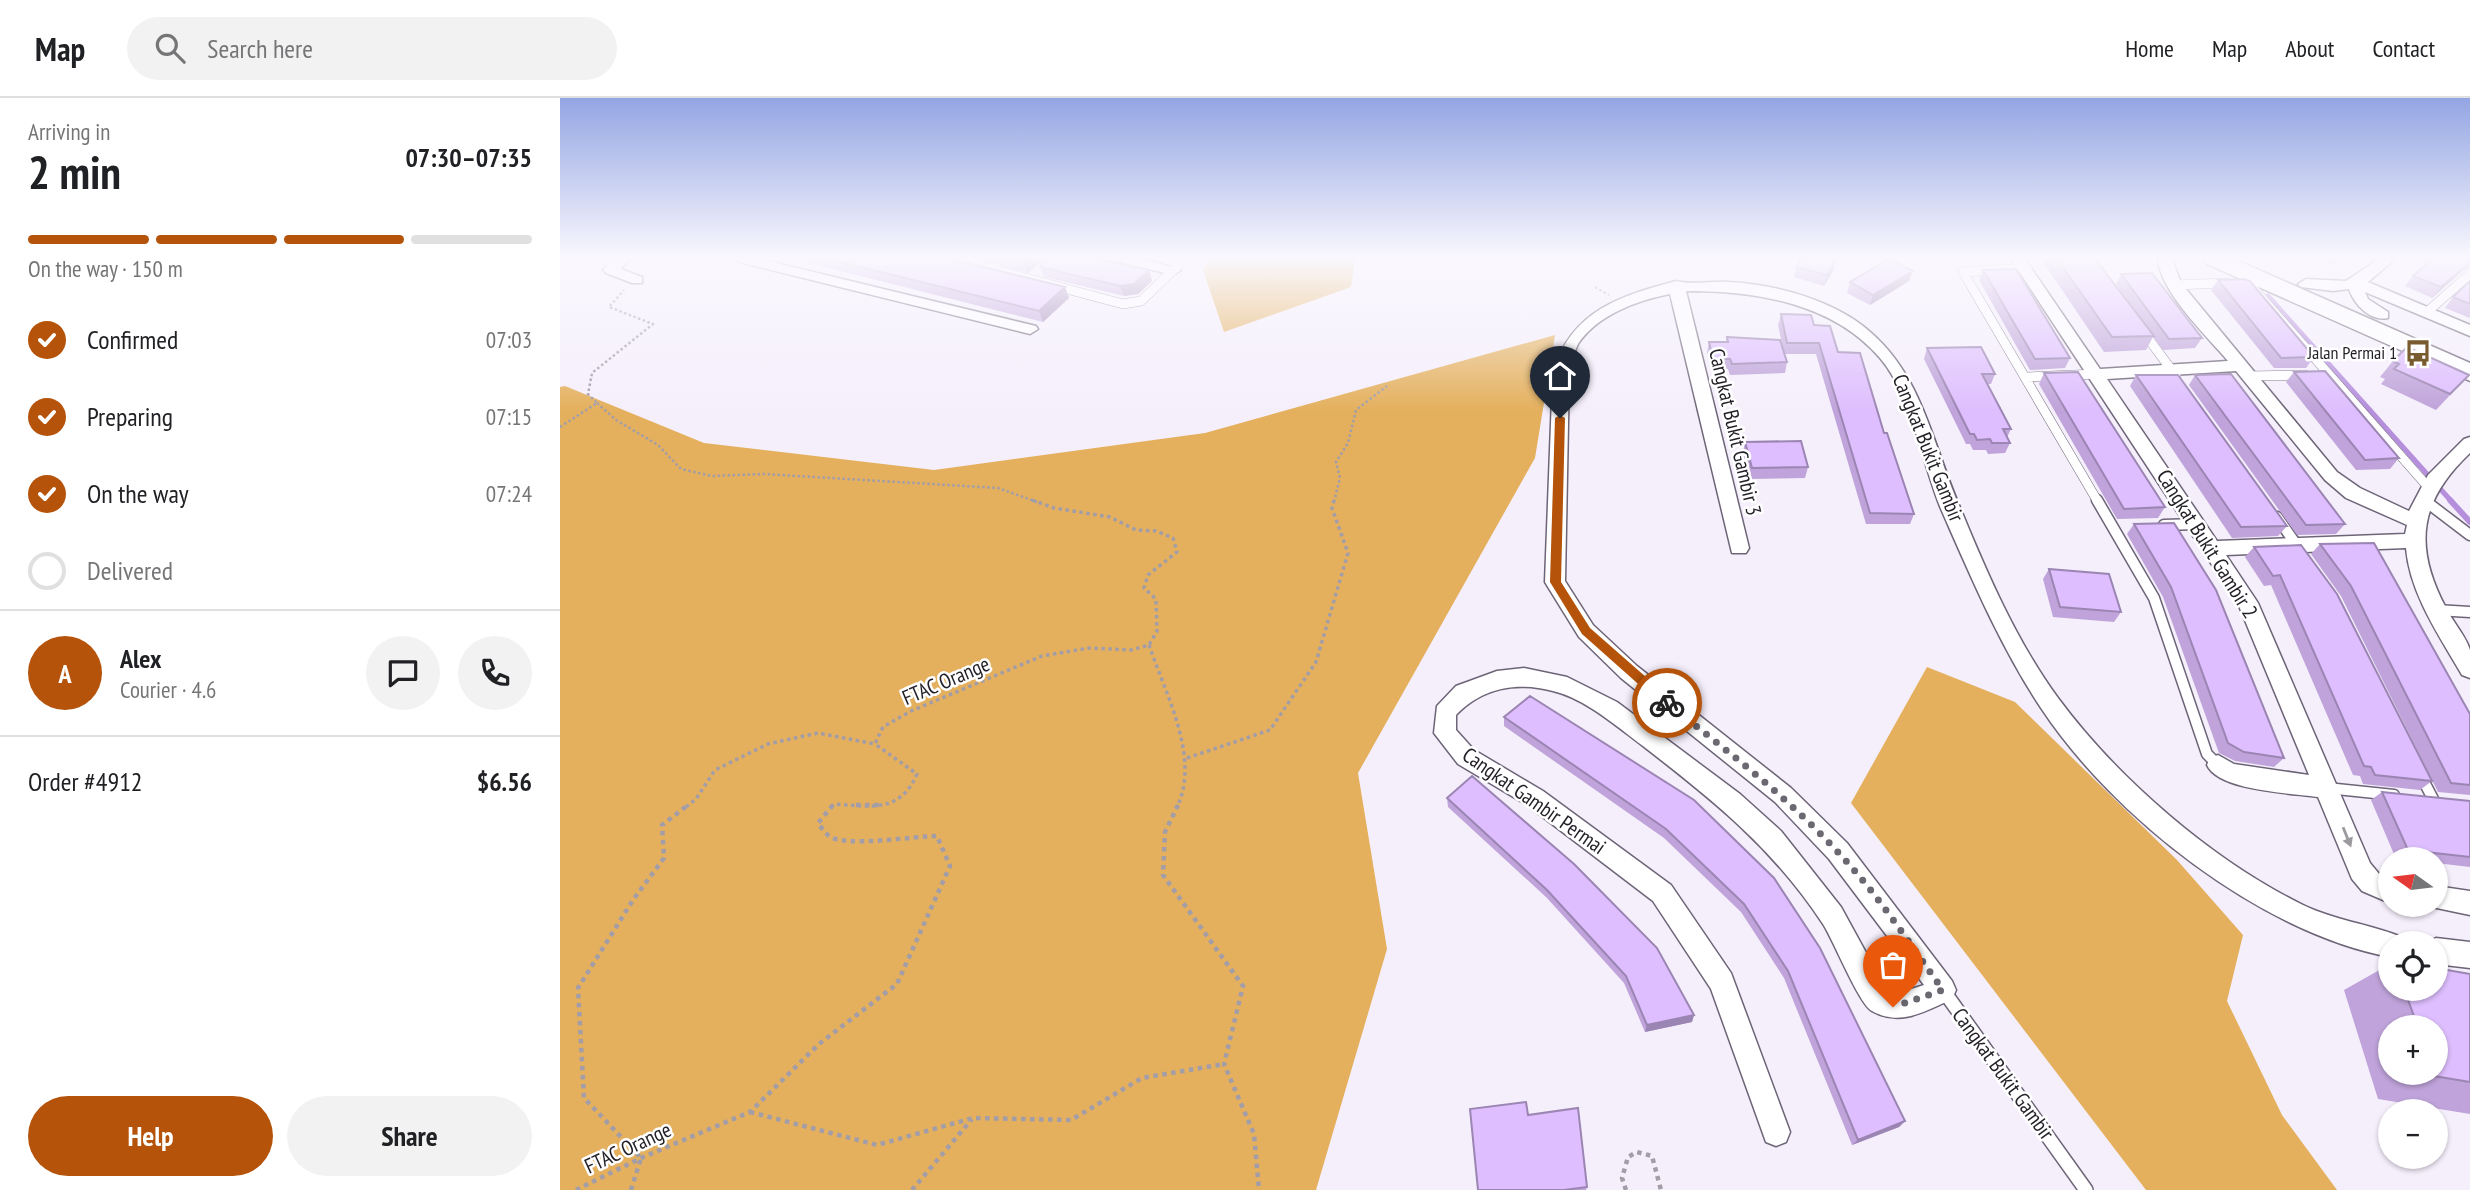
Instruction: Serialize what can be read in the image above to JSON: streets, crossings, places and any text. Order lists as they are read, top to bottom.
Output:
{
  "streets": {
    "street": [
      "Cangkat Bukit Gambir 3",
      "Cangkat Bukit Gambir",
      "Cangkat Bukit Gambir 2",
      "Cangkat Gambir Permai"
    ],
    "path": ["FTAC Orange"]
  },
  "crossings": [
    ["Cangkat Bukit Gambir", "Cangkat Gambir Permai"]
  ],
  "places": {
    "bus stop": ["Jalan Permai 1"]
  },
  "north": "left",
  "page": {
    "header": "Map",
    "search": "Search here",
    "nav": [
      "Home",
      "Map",
      "About",
      "Contact"
    ],
    "heading": ["2 min", "Arriving in", "07:30–07:35"],
    "panel": [
      "Alex",
      "Courier · 4.6",
      "Order #4912",
      "$6.56"
    ],
    "bar": "On the way · 150 m",
    "list": [
      ["Confirmed", "07:03"],
      ["Preparing", "07:15"],
      ["On the way", "07:24"],
      "Delivered"
    ],
    "round": "A",
    "map_buttons": ["+", "−"],
    "buttons": ["Help", "Share"]
  }
}
